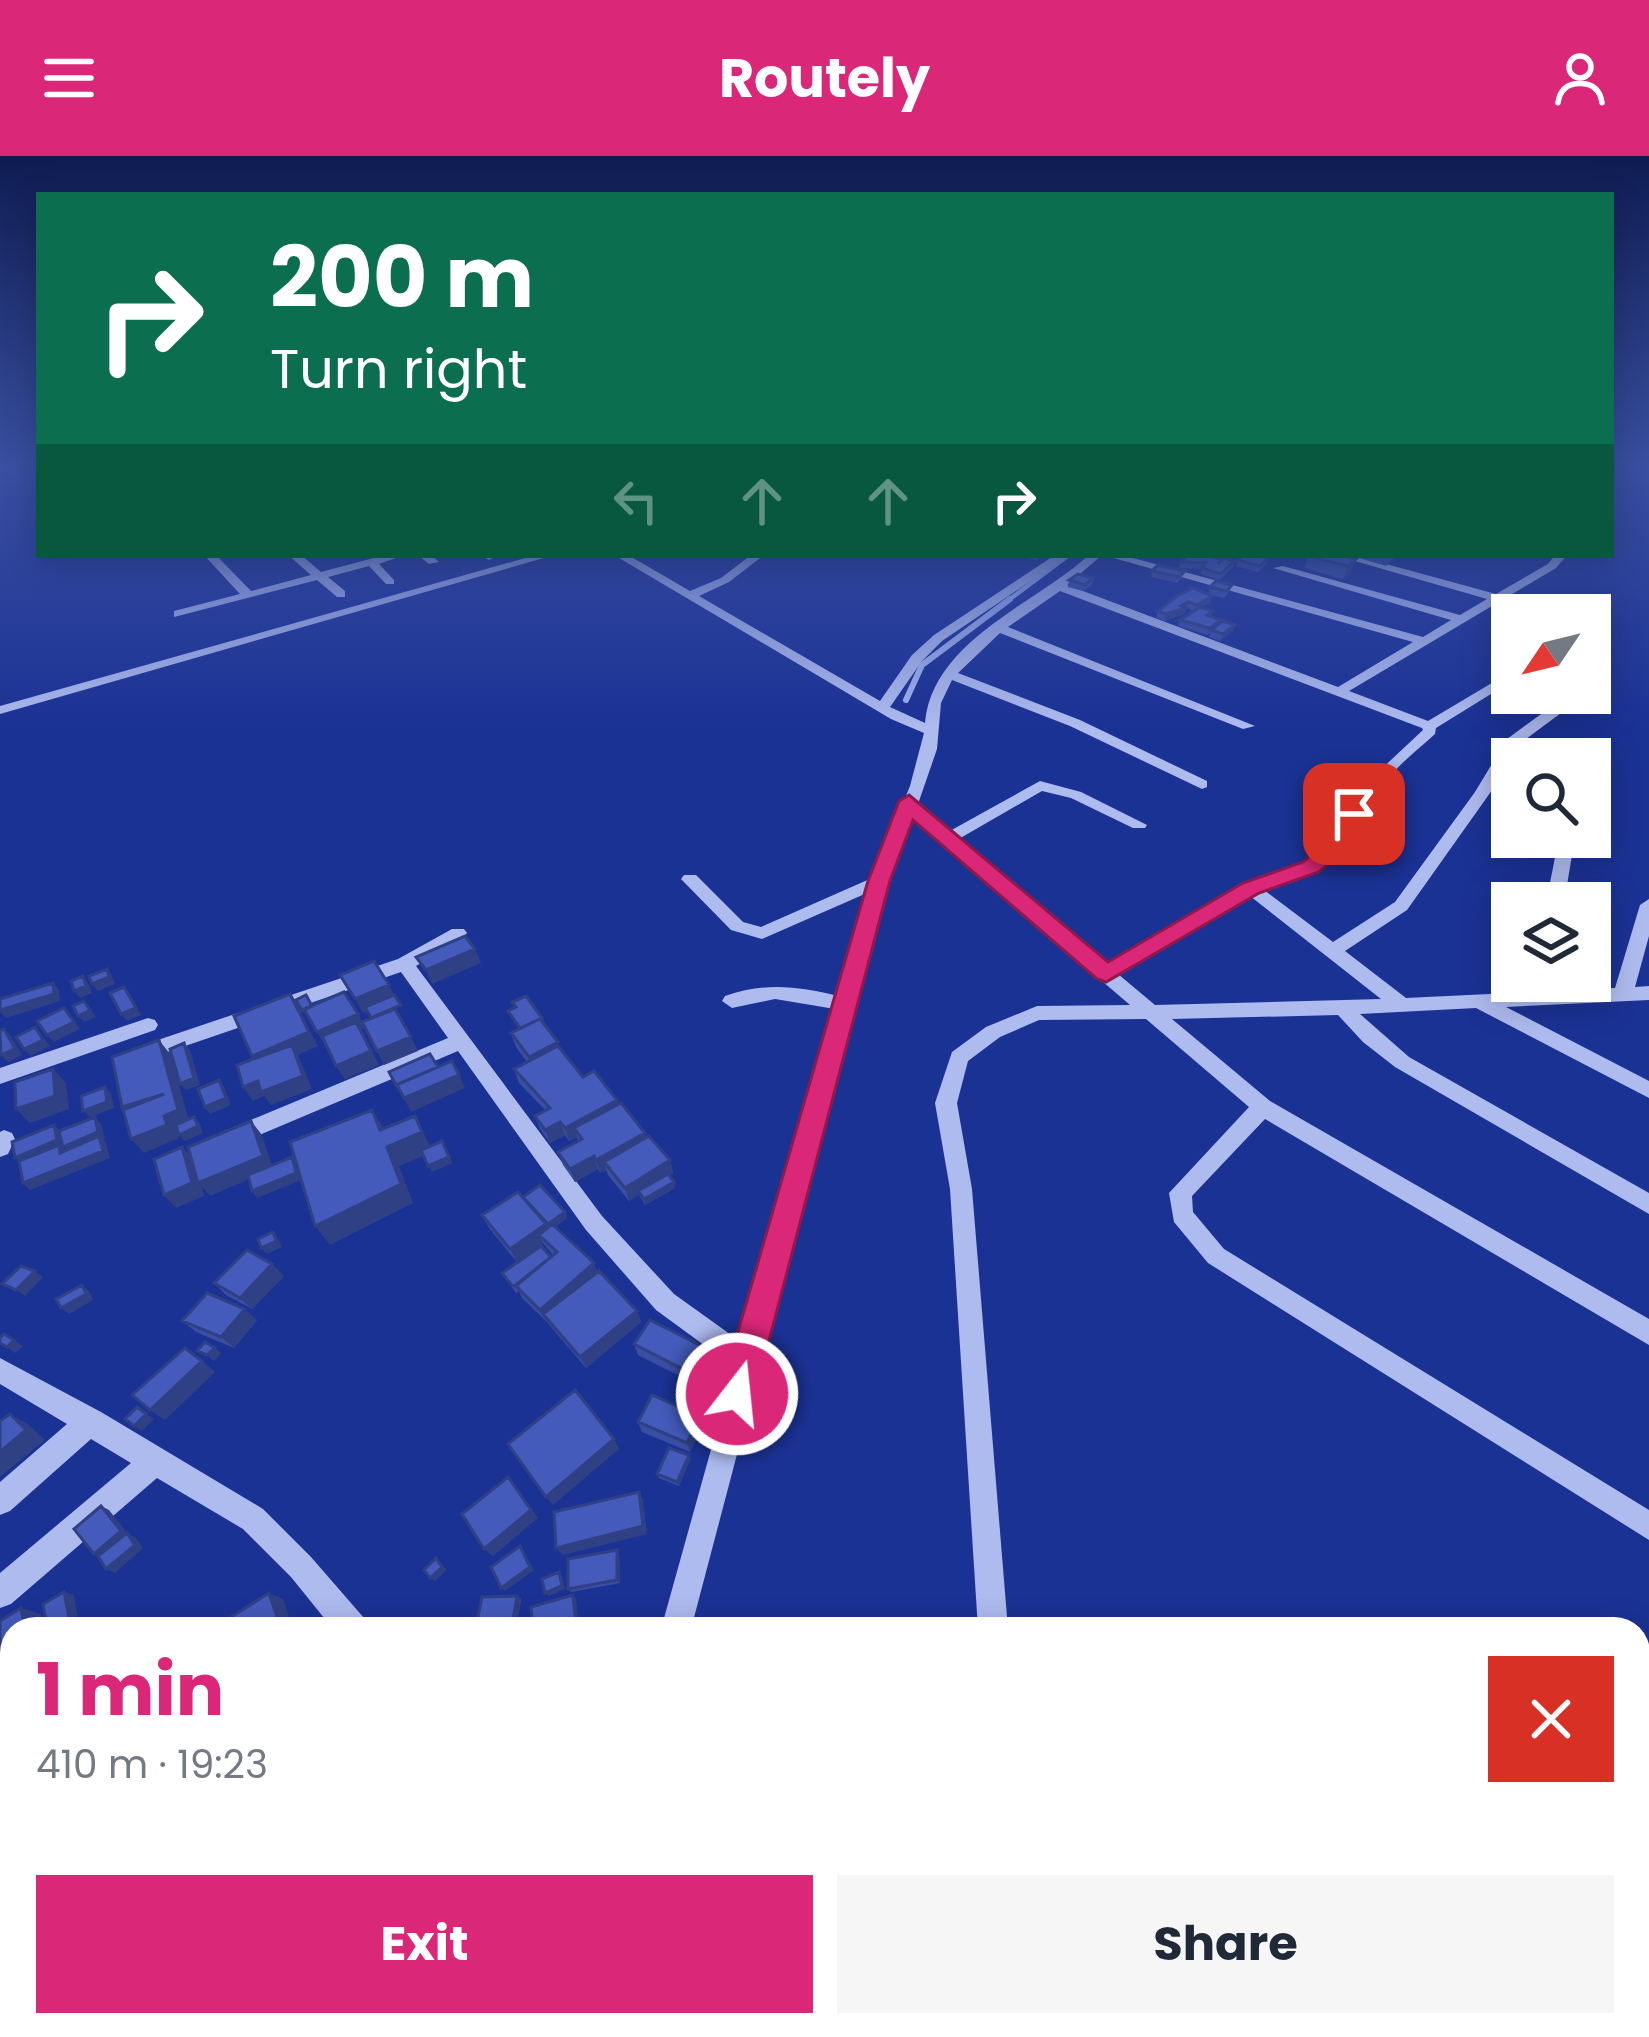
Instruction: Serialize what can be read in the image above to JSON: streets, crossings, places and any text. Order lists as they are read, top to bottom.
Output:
{
  "north": "bottom left",
  "page": {
    "header": "Routely",
    "turn": ["200 m", "Turn right"],
    "heading": ["1 min", "410 m · 19:23"],
    "buttons": ["Exit", "Share"]
  }
}
